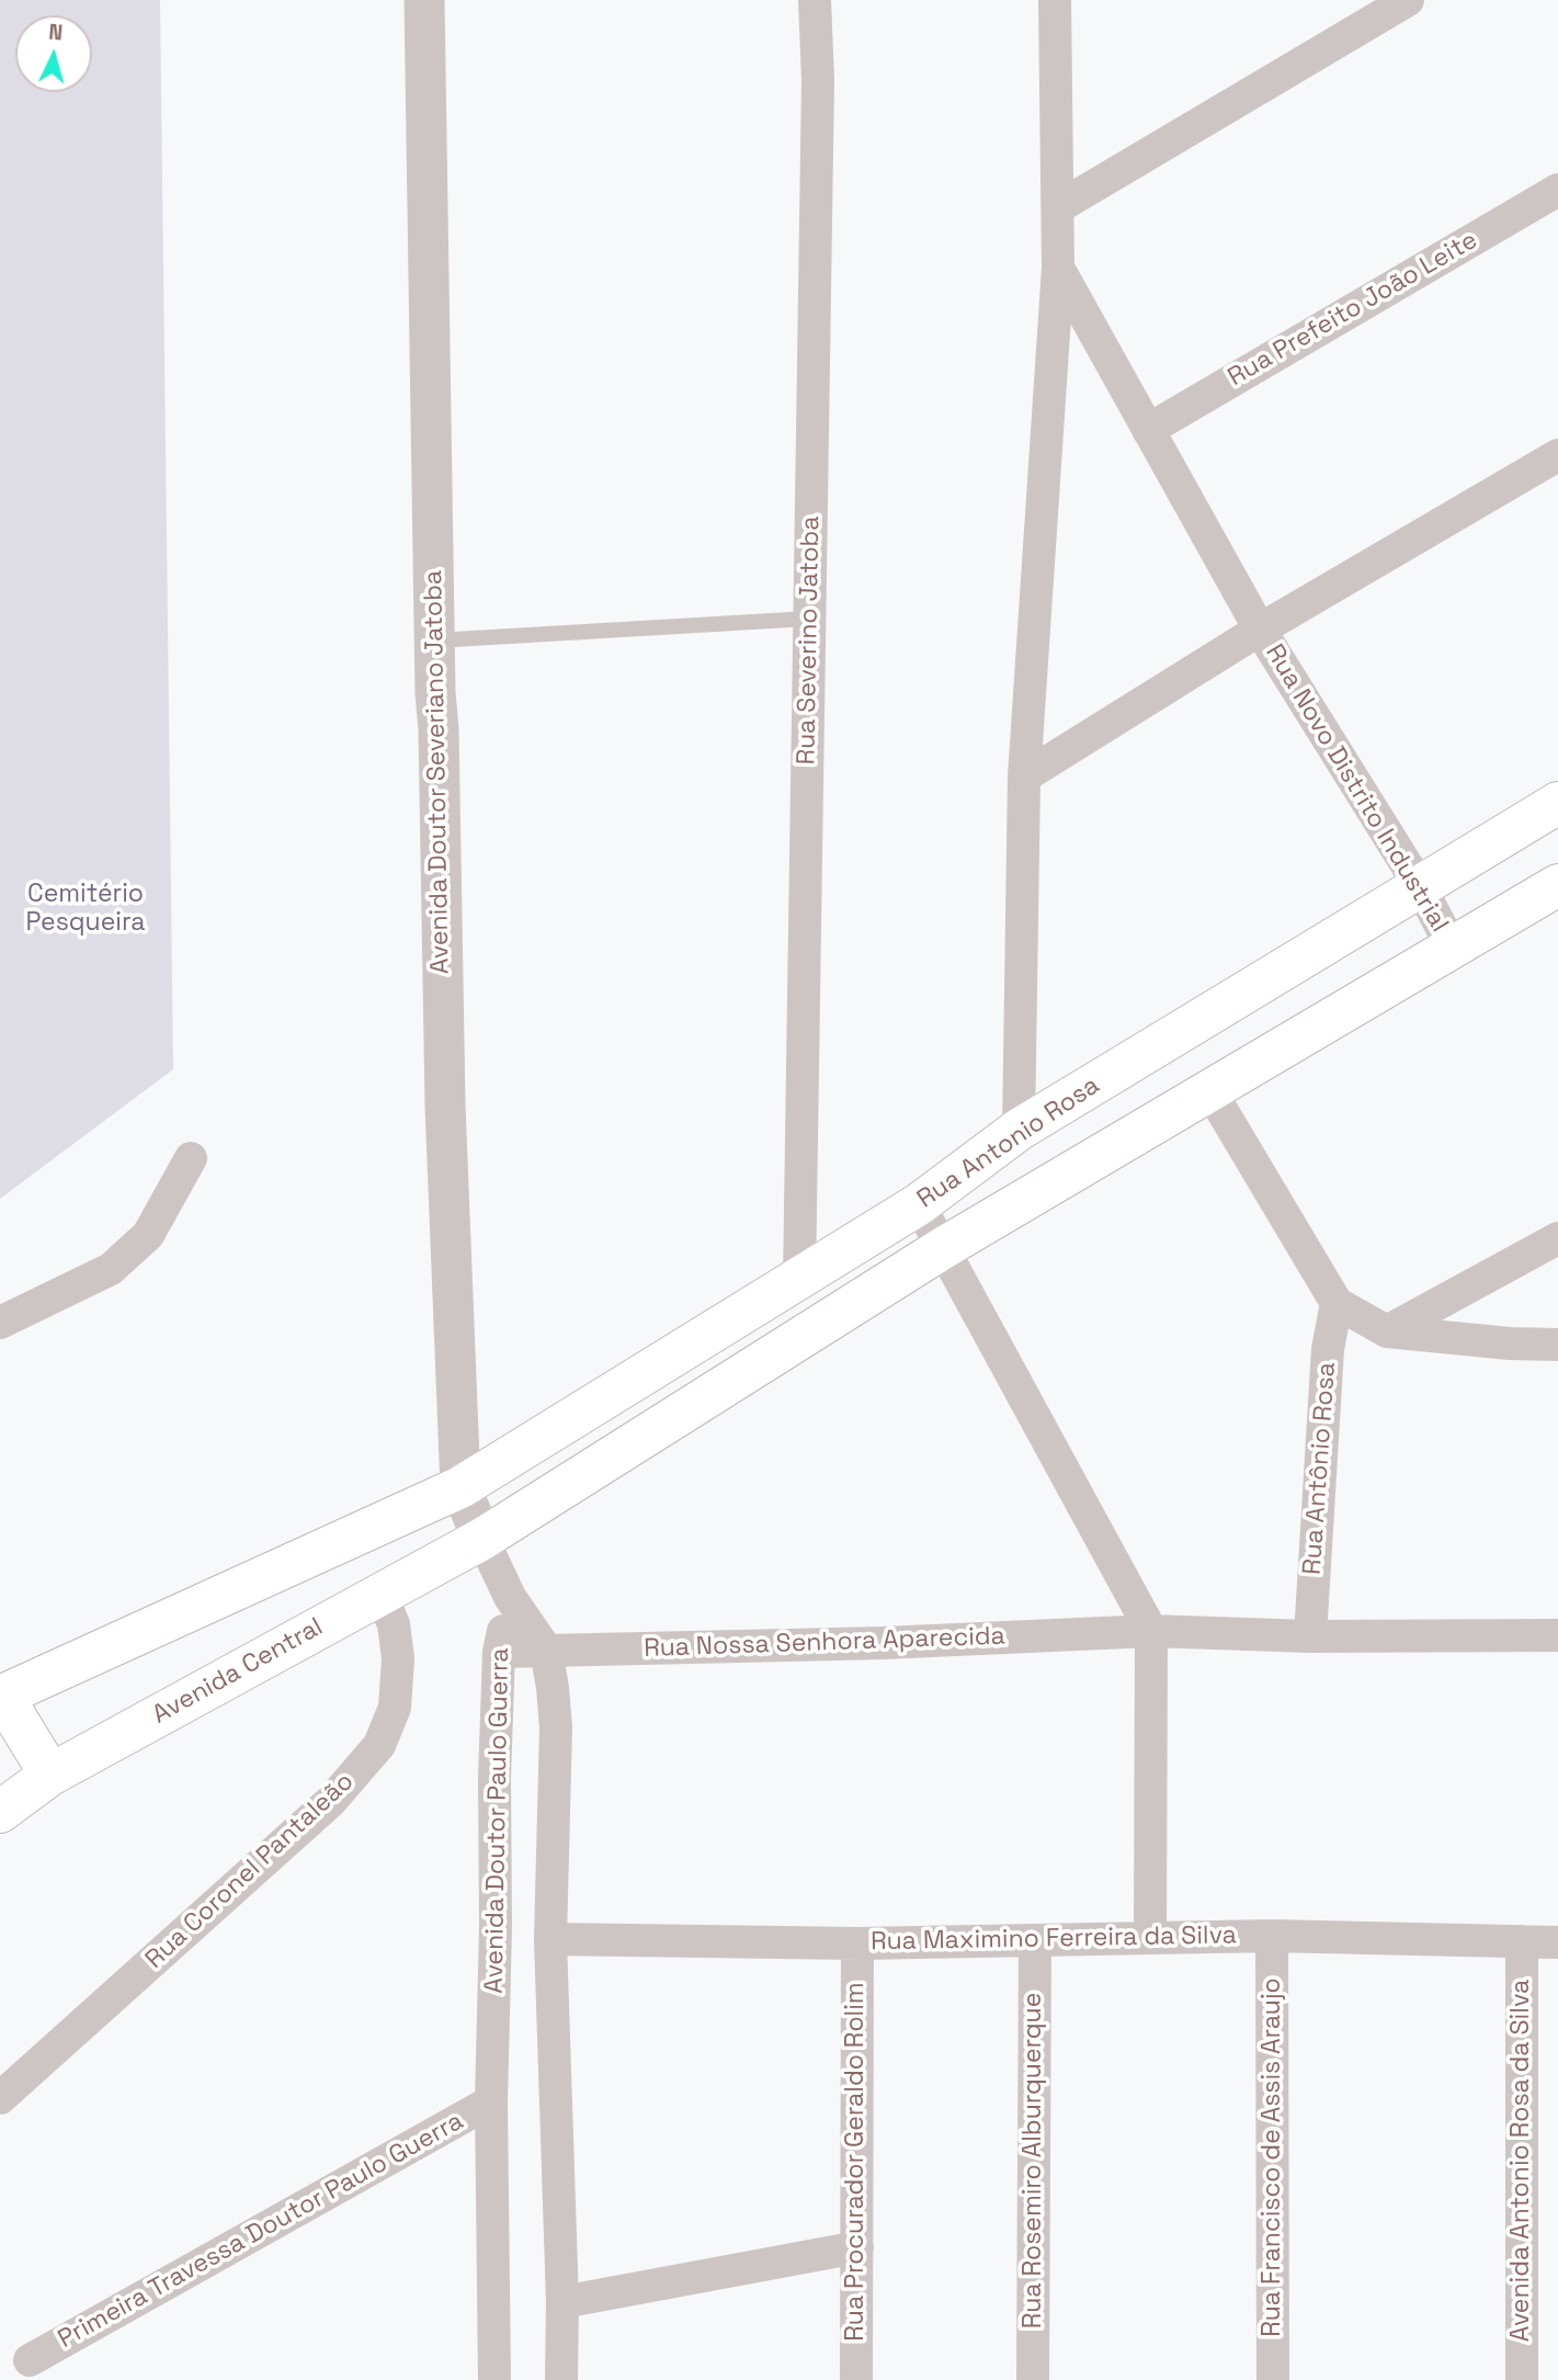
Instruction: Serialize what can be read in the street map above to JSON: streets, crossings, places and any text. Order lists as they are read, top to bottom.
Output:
{
  "streets": {
    "main road": ["Rua Antonio Rosa", "Avenida Central"],
    "street": [
      "Rua Prefeito João Leite",
      "Rua Severino Jatoba",
      "Avenida Doutor Severiano Jatoba",
      "Rua Novo Distrito Industrial",
      "Rua Antônio Rosa",
      "Rua Nossa Senhora Aparecida",
      "Avenida Doutor Paulo Guerra",
      "Rua Coronel Pantaleão",
      "Rua Maximino Ferreira da Silva",
      "Rua Francisco de Assis Araujo",
      "Rua Rosemiro Alburquerque",
      "Avenida Antonio Rosa da Silva",
      "Rua Procurador Geraldo Rolim",
      "Primeira Travessa Doutor Paulo Guerra"
    ]
  },
  "crossings": [
    ["Rua Prefeito João Leite", "Rua Novo Distrito Industrial"],
    ["Rua Severino Jatoba", "Rua Antonio Rosa"],
    ["Avenida Doutor Severiano Jatoba", "Rua Antonio Rosa"],
    ["Avenida Doutor Severiano Jatoba", "Avenida Central"],
    ["Rua Novo Distrito Industrial", "Rua Antonio Rosa"],
    ["Rua Antonio Rosa", "Avenida Central"],
    ["Rua Antônio Rosa", "Rua Nossa Senhora Aparecida"],
    ["Rua Nossa Senhora Aparecida", "Avenida Doutor Paulo Guerra"],
    ["Avenida Central", "Rua Coronel Pantaleão"],
    ["Avenida Doutor Paulo Guerra", "Rua Maximino Ferreira da Silva"],
    ["Avenida Doutor Paulo Guerra", "Primeira Travessa Doutor Paulo Guerra"],
    ["Rua Maximino Ferreira da Silva", "Rua Francisco de Assis Araujo"],
    ["Rua Maximino Ferreira da Silva", "Rua Rosemiro Alburquerque"],
    ["Rua Maximino Ferreira da Silva", "Avenida Antonio Rosa da Silva"],
    ["Rua Maximino Ferreira da Silva", "Rua Procurador Geraldo Rolim"]
  ],
  "parks": ["Cemitério Pesqueira"],
  "north": "top"
}
